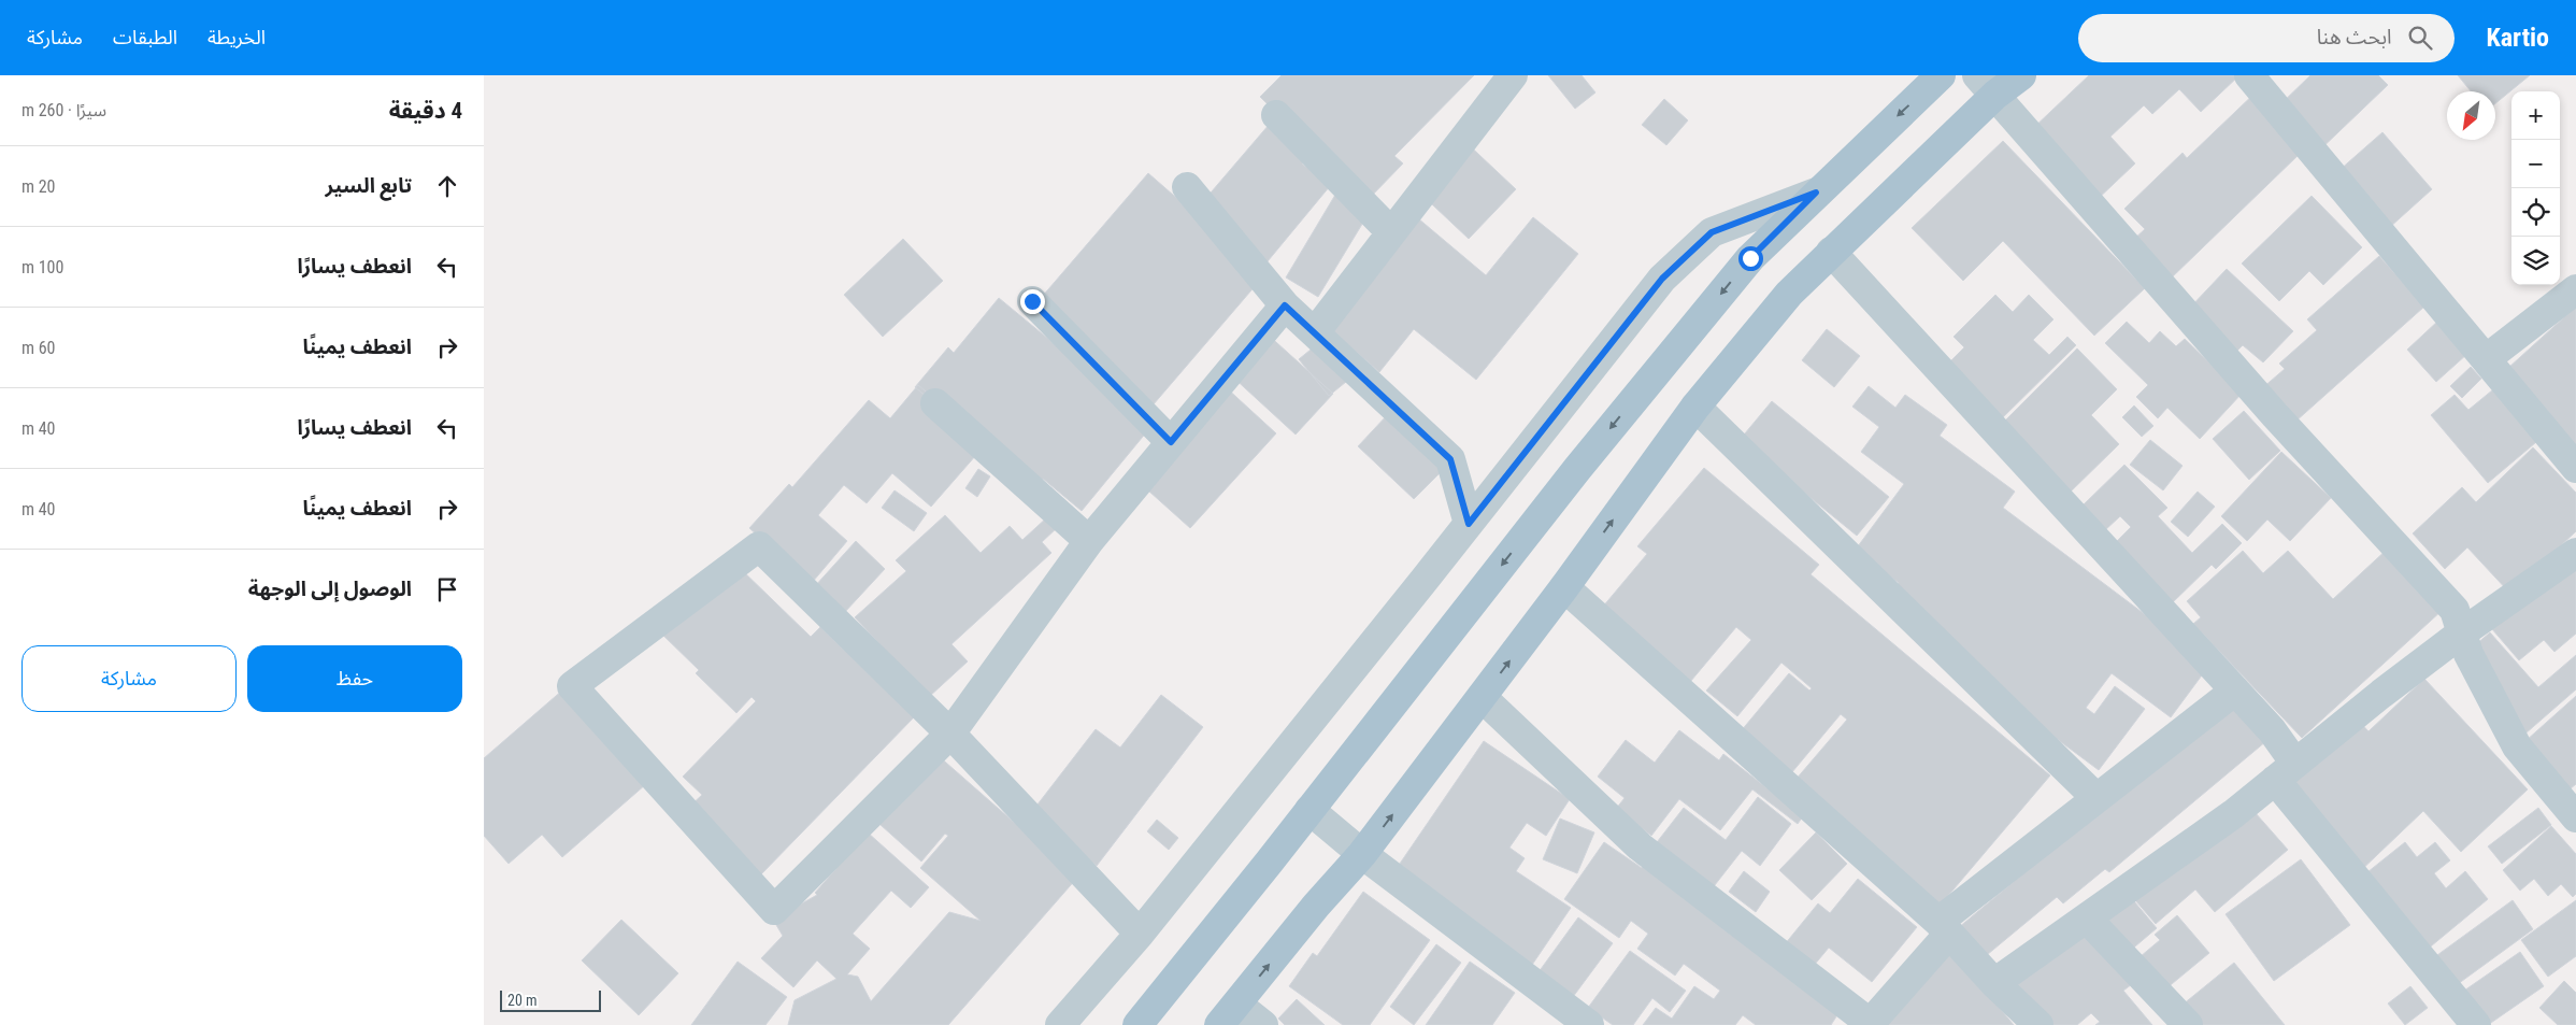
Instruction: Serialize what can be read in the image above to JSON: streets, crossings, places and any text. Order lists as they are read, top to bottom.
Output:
{
  "scale_bar": "20 m",
  "north": "bottom left",
  "page": {
    "header": "Kartio",
    "search": "ابحث هنا",
    "nav": ["الخريطة", "الطبقات", "مشاركة"],
    "heading": ["4 دقيقة", "سيرًا · 260 m"],
    "map_buttons": ["+", "−"],
    "list": [
      ["تابع السير", "20 m"],
      ["انعطف يسارًا", "100 m"],
      ["انعطف يمينًا", "60 m"],
      ["انعطف يسارًا", "40 m"],
      ["انعطف يمينًا", "40 m"],
      "الوصول إلى الوجهة"
    ],
    "buttons": ["حفظ", "مشاركة"],
    "scale": "20 m"
  }
}
